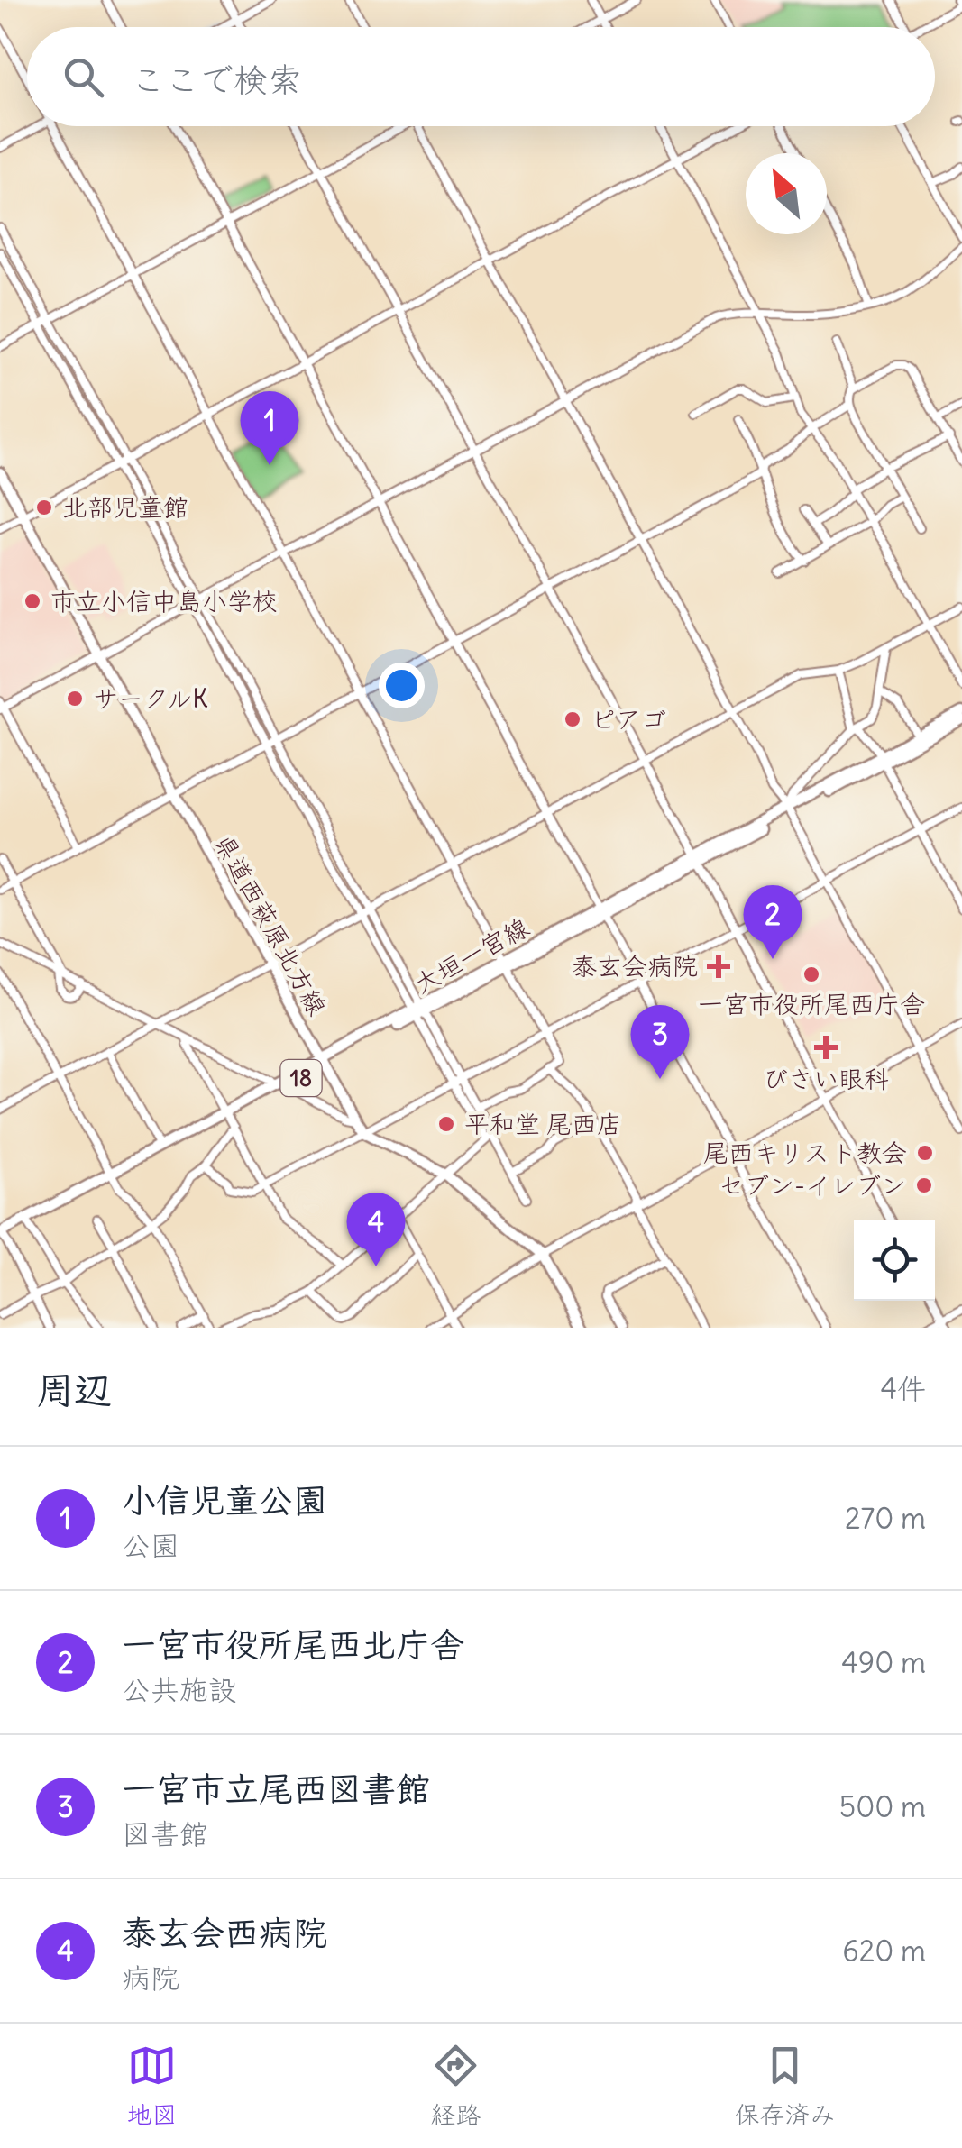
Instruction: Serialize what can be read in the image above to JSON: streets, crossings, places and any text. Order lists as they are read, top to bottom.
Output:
{
  "streets": {
    "main road": ["県道西萩原北方線", "大垣一宮線", "18"]
  },
  "crossings": [
    ["県道西萩原北方線", "大垣一宮線"]
  ],
  "places": {
    "other": [
      "北部児童館",
      "市立小信中島小学校",
      "サークルK",
      "ピアゴ",
      "一宮市役所尾西庁舎",
      "平和堂 尾西店",
      "尾西キリスト教会",
      "セブン-イレブン"
    ],
    "health": ["泰玄会病院", "びさい眼科"]
  },
  "north": "top left",
  "page": {
    "search": "ここで検索",
    "pins": [
      "1",
      "2",
      "3",
      "4"
    ],
    "heading": ["周辺", "4件"],
    "list": [
      {
        "mark": "1",
        "name": "小信児童公園",
        "note": "公園",
        "value": "270 m"
      },
      {
        "mark": "2",
        "name": "一宮市役所尾西北庁舎",
        "note": "公共施設",
        "value": "490 m"
      },
      {
        "mark": "3",
        "name": "一宮市立尾西図書館",
        "note": "図書館",
        "value": "500 m"
      },
      {
        "mark": "4",
        "name": "泰玄会西病院",
        "note": "病院",
        "value": "620 m"
      }
    ],
    "nav": ["地図", "経路", "保存済み"]
  }
}
